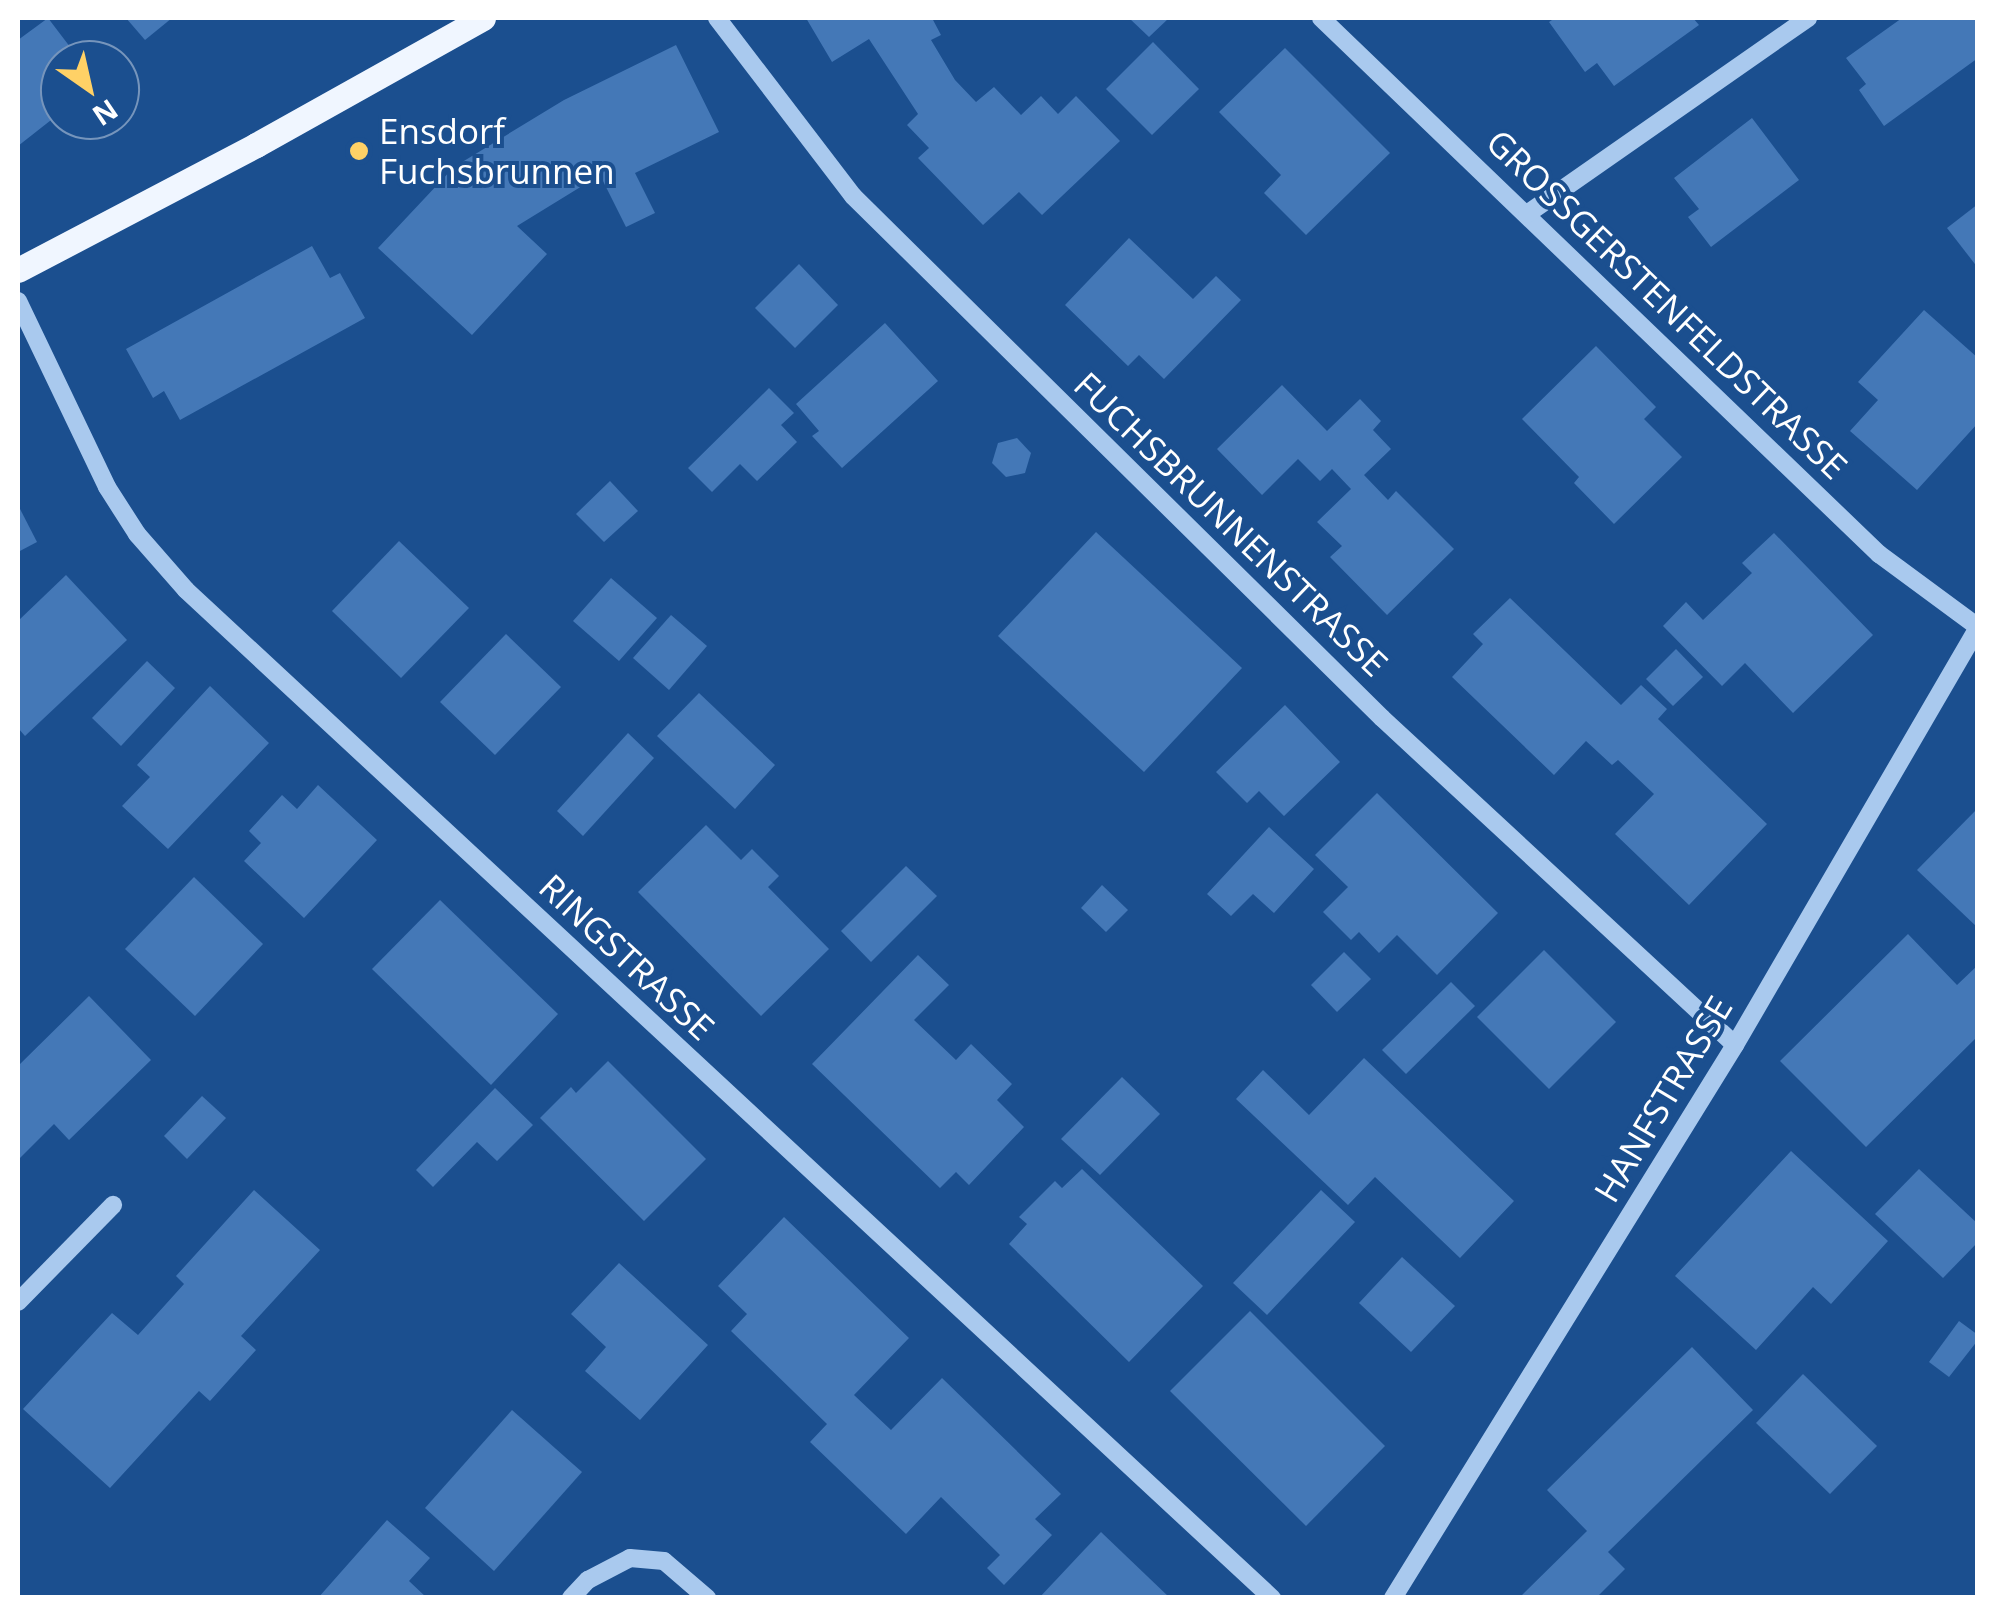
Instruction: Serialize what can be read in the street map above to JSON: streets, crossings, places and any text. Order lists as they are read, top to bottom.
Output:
{
  "streets": {
    "street": [
      "GROSSGERSTENFELDSTRASSE",
      "FUCHSBRUNNENSTRASSE",
      "RINGSTRASSE",
      "HANFSTRASSE"
    ]
  },
  "crossings": [
    ["GROSSGERSTENFELDSTRASSE", "HANFSTRASSE"],
    ["FUCHSBRUNNENSTRASSE", "HANFSTRASSE"]
  ],
  "places": ["Ensdorf Fuchsbrunnen"],
  "north": "bottom right"
}
